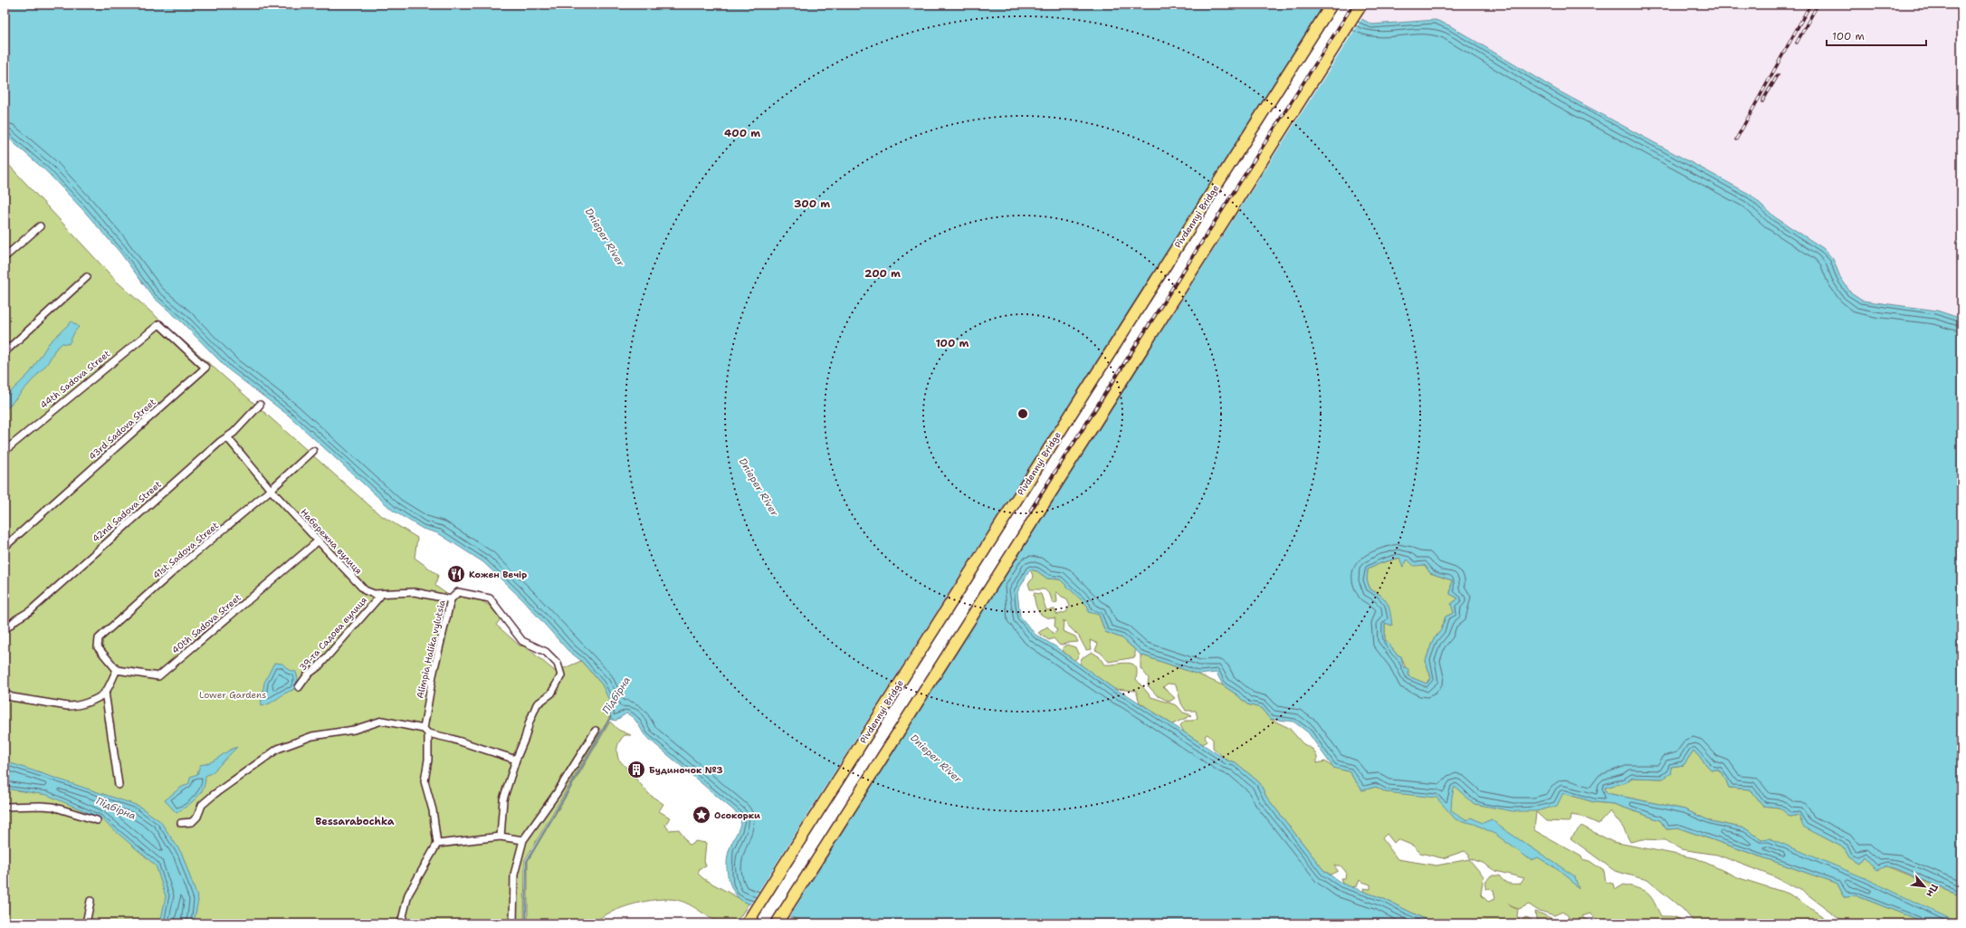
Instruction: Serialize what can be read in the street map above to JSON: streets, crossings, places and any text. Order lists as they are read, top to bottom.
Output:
{
  "streets": {
    "highway": ["Pivdennyi Bridge"],
    "street": [
      "44th Sadova Street",
      "43rd Sadova Street",
      "42nd Sadova Street",
      "Набережна вулиця",
      "41st Sadova Street",
      "40th Sadova Street",
      "39-та Садова вулиця",
      "Alimpia Halika vylutsia"
    ]
  },
  "crossings": [
    ["44th Sadova Street", "43rd Sadova Street"],
    ["42nd Sadova Street", "Набережна вулиця"],
    ["Набережна вулиця", "41st Sadova Street"],
    ["Набережна вулиця", "40th Sadova Street"],
    ["Набережна вулиця", "39-та Садова вулиця"],
    ["Набережна вулиця", "Alimpia Halika vylutsia"],
    ["41st Sadova Street", "40th Sadova Street"]
  ],
  "districts": ["Bessarabochka"],
  "water": ["Dnieper River", "Підбірна"],
  "parks": ["Lower Gardens"],
  "places": {
    "restaurant": ["Кожен Вечір"],
    "building": ["Будиночок №3"],
    "place": ["Осокорки"]
  },
  "scale_bar": "100 m",
  "north": "bottom right",
  "rings": [
    "400 m",
    "300 m",
    "200 m",
    "100 m"
  ]
}
